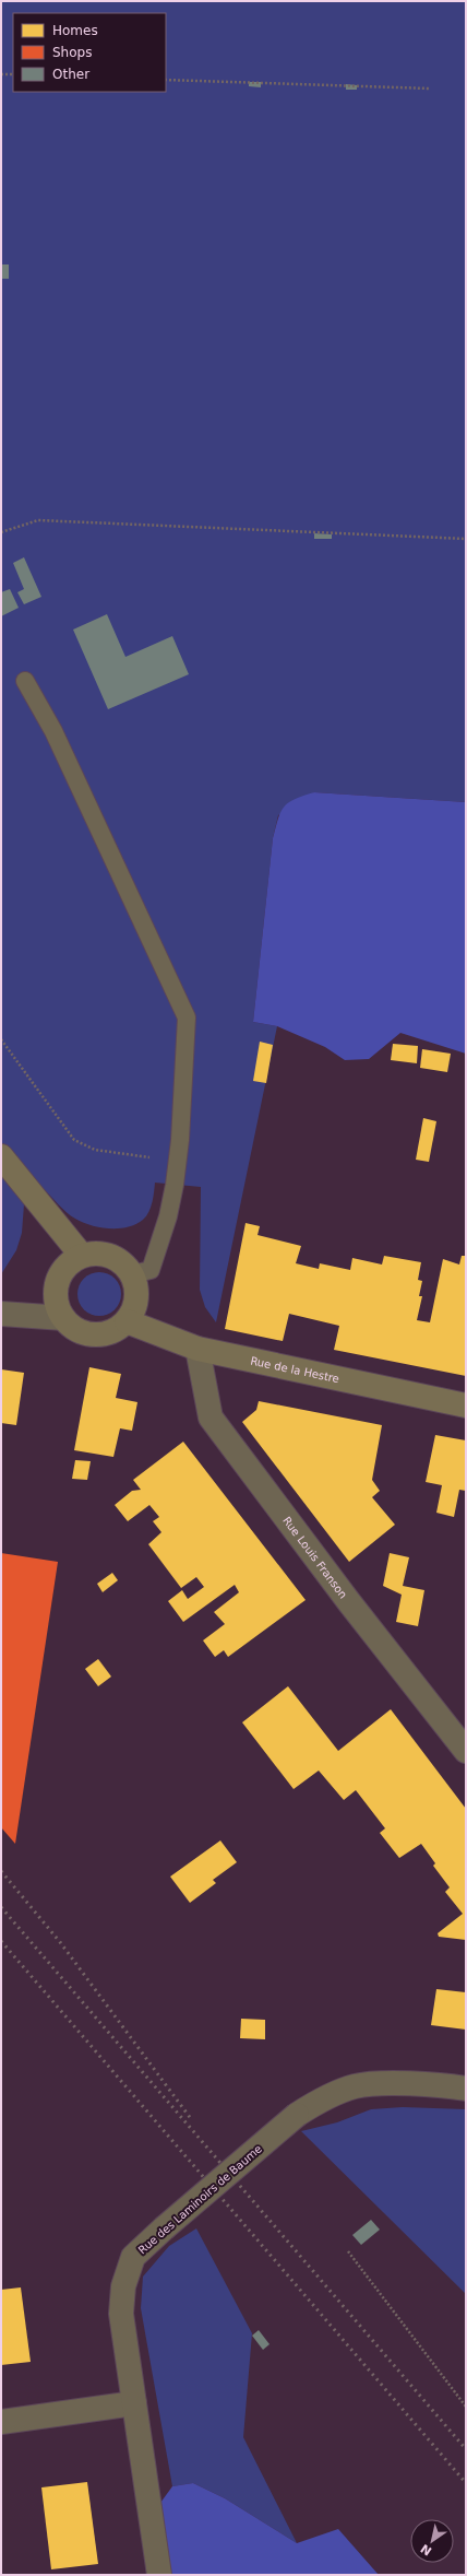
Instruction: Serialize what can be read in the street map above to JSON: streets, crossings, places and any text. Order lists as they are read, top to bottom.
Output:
{
  "streets": {
    "street": ["Rue de la Hestre", "Rue Louis Franson", "Rue des Laminoirs de Baume"]
  },
  "crossings": [
    ["Rue de la Hestre", "Rue Louis Franson"]
  ],
  "legend": ["Homes", "Shops", "Other"],
  "north": "bottom left"
}
